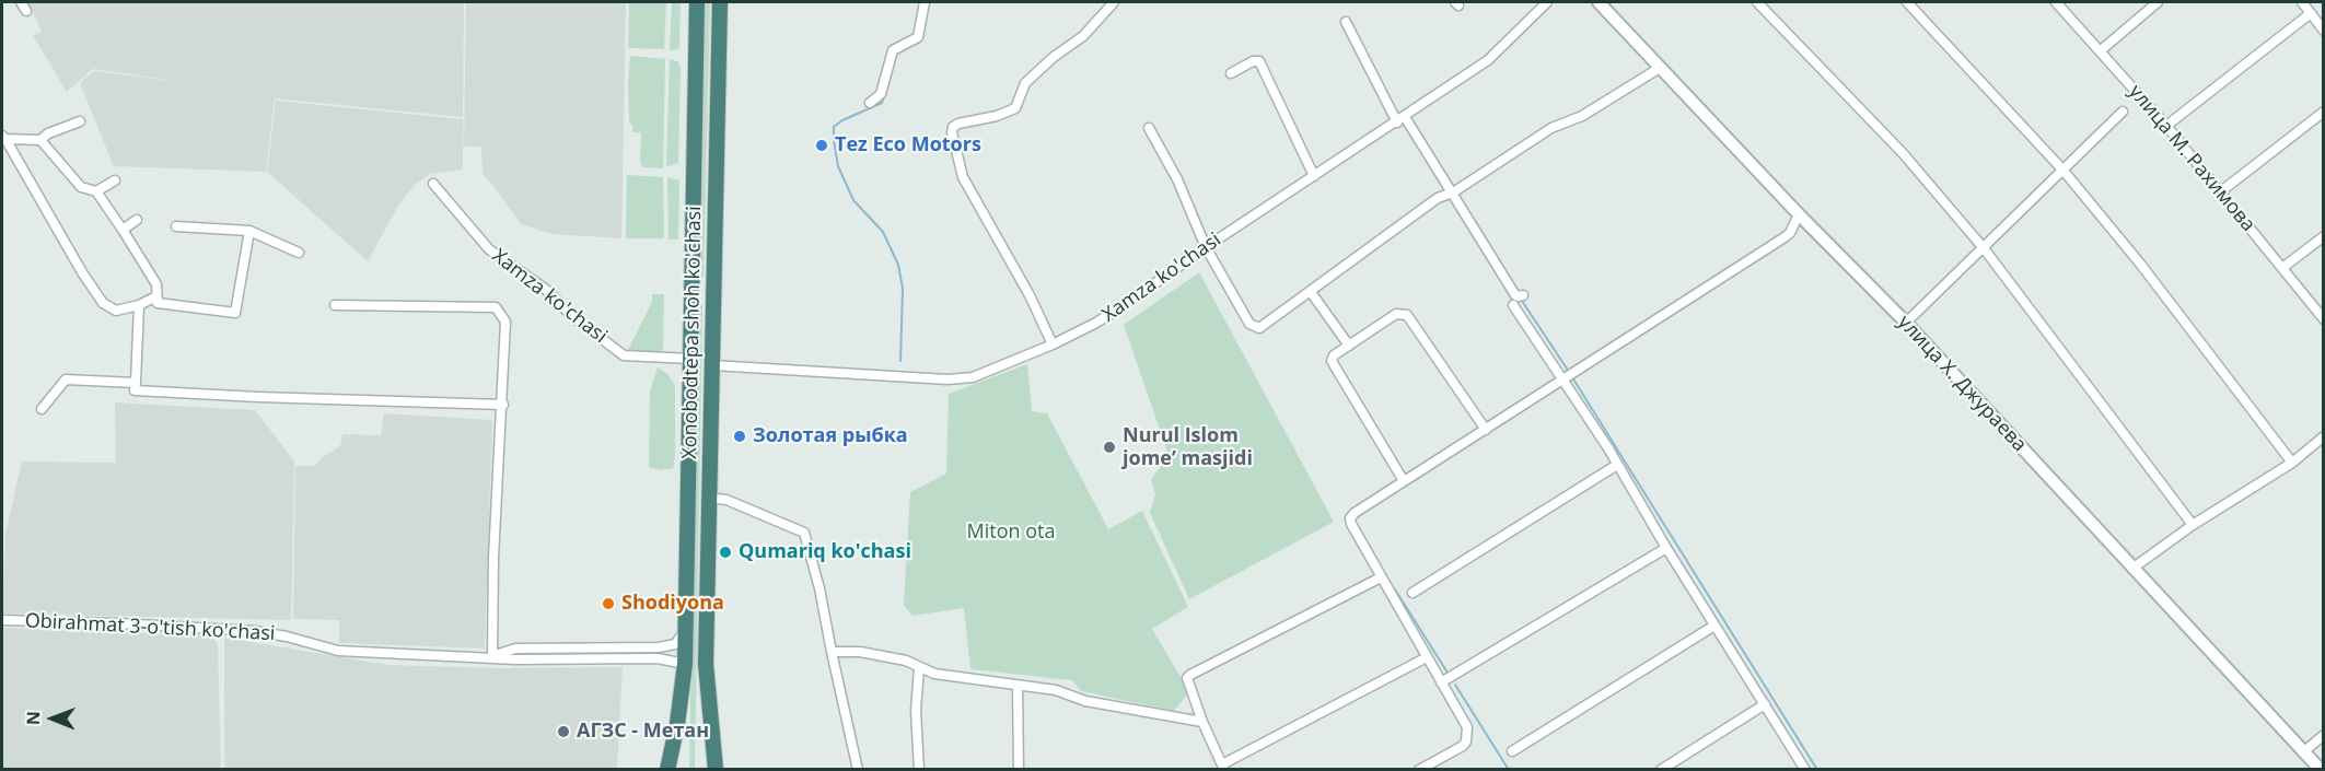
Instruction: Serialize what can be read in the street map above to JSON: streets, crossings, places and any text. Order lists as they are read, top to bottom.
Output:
{
  "streets": {
    "highway": ["Xonobodtepa shoh ko'chasi"],
    "street": [
      "улица М. Рахимова",
      "Xamza ko'chasi",
      "улица Х. Джураева",
      "Obirahmat 3-o'tish ko'chasi"
    ]
  },
  "crossings": [
    ["Xamza ko'chasi", "Xonobodtepa shoh ko'chasi"],
    ["Xonobodtepa shoh ko'chasi", "Obirahmat 3-o'tish ko'chasi"]
  ],
  "parks": ["Miton ota"],
  "places": [
    "Tez Eco Motors",
    "Золотая рыбка",
    "Nurul Islom jome’ masjidi",
    "Qumariq ko'chasi",
    "Shodiyona",
    "АГЗС - Метан"
  ],
  "north": "left"
}
